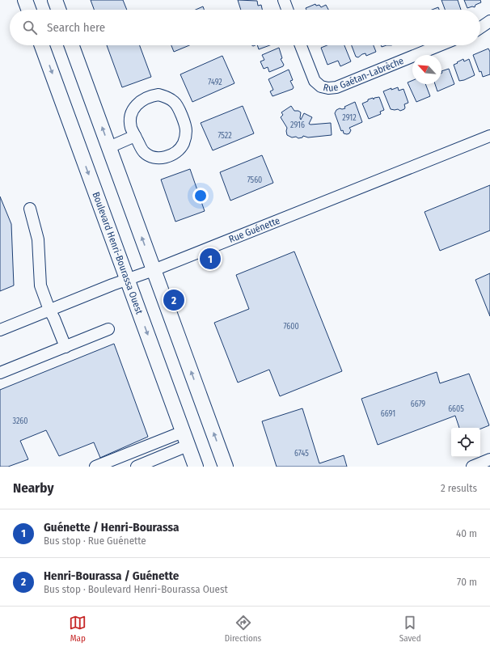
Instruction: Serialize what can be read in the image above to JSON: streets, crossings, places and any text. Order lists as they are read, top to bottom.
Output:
{
  "streets": {
    "main road": ["Boulevard Henri-Bourassa Ouest"],
    "street": ["Rue Gaétan-Labrèche", "Rue Guénette"]
  },
  "crossings": [
    ["Rue Guénette", "Boulevard Henri-Bourassa Ouest"]
  ],
  "house_numbers": [
    "7492",
    "2912",
    "2916",
    "7522",
    "7560",
    "7600",
    "6679",
    "6605",
    "6691",
    "3260",
    "6745"
  ],
  "north": "top left",
  "page": {
    "search": "Search here",
    "pins": ["1", "2"],
    "heading": ["Nearby", "2 results"],
    "list": [
      {
        "mark": "1",
        "name": "Guénette / Henri-Bourassa",
        "note": "Bus stop · Rue Guénette",
        "value": "40 m"
      },
      {
        "mark": "2",
        "name": "Henri-Bourassa / Guénette",
        "note": "Bus stop · Boulevard Henri-Bourassa Ouest",
        "value": "70 m"
      }
    ],
    "nav": ["Map", "Directions", "Saved"]
  }
}
